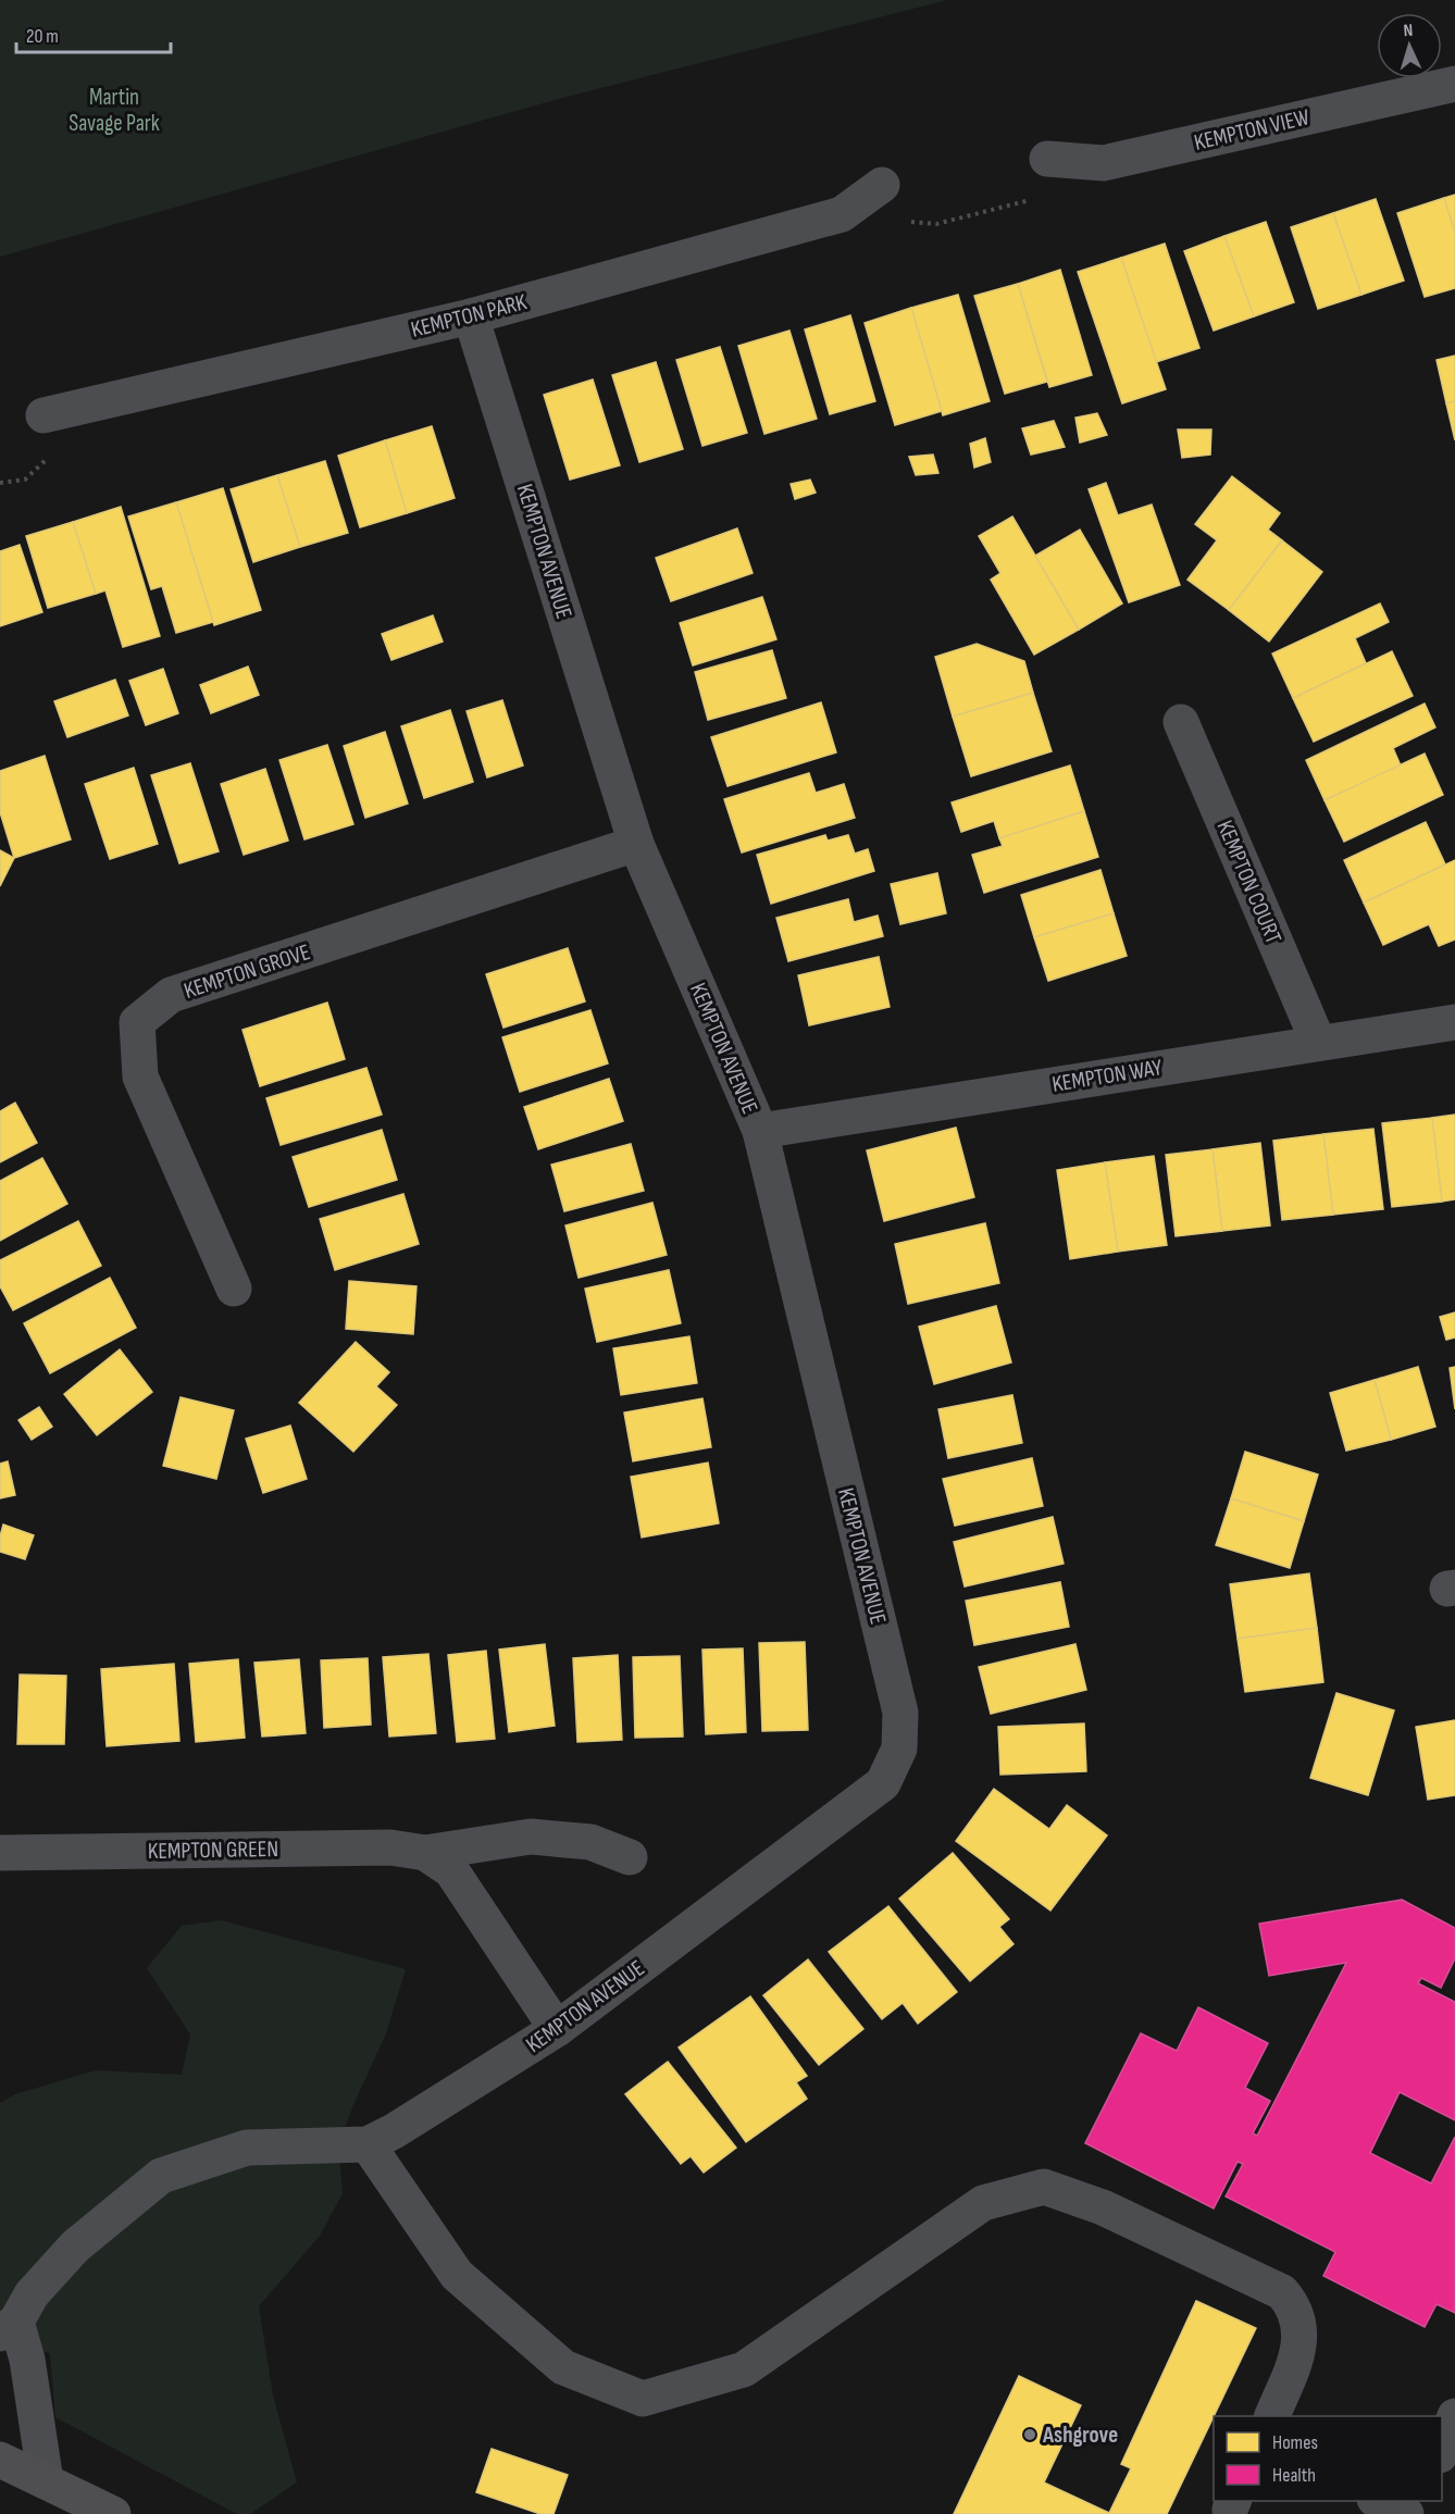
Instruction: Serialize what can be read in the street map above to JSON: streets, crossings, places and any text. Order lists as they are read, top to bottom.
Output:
{
  "streets": {
    "street": [
      "KEMPTON VIEW",
      "KEMPTON PARK",
      "KEMPTON AVENUE",
      "KEMPTON COURT",
      "KEMPTON GROVE",
      "KEMPTON WAY",
      "KEMPTON GREEN"
    ]
  },
  "crossings": [
    ["KEMPTON PARK", "KEMPTON AVENUE"],
    ["KEMPTON AVENUE", "KEMPTON GROVE"],
    ["KEMPTON AVENUE", "KEMPTON WAY"],
    ["KEMPTON AVENUE", "KEMPTON GREEN"],
    ["KEMPTON COURT", "KEMPTON WAY"]
  ],
  "parks": ["Martin Savage Park"],
  "places": ["Ashgrove"],
  "legend": ["Homes", "Health"],
  "scale_bar": "20 m",
  "north": "top"
}
